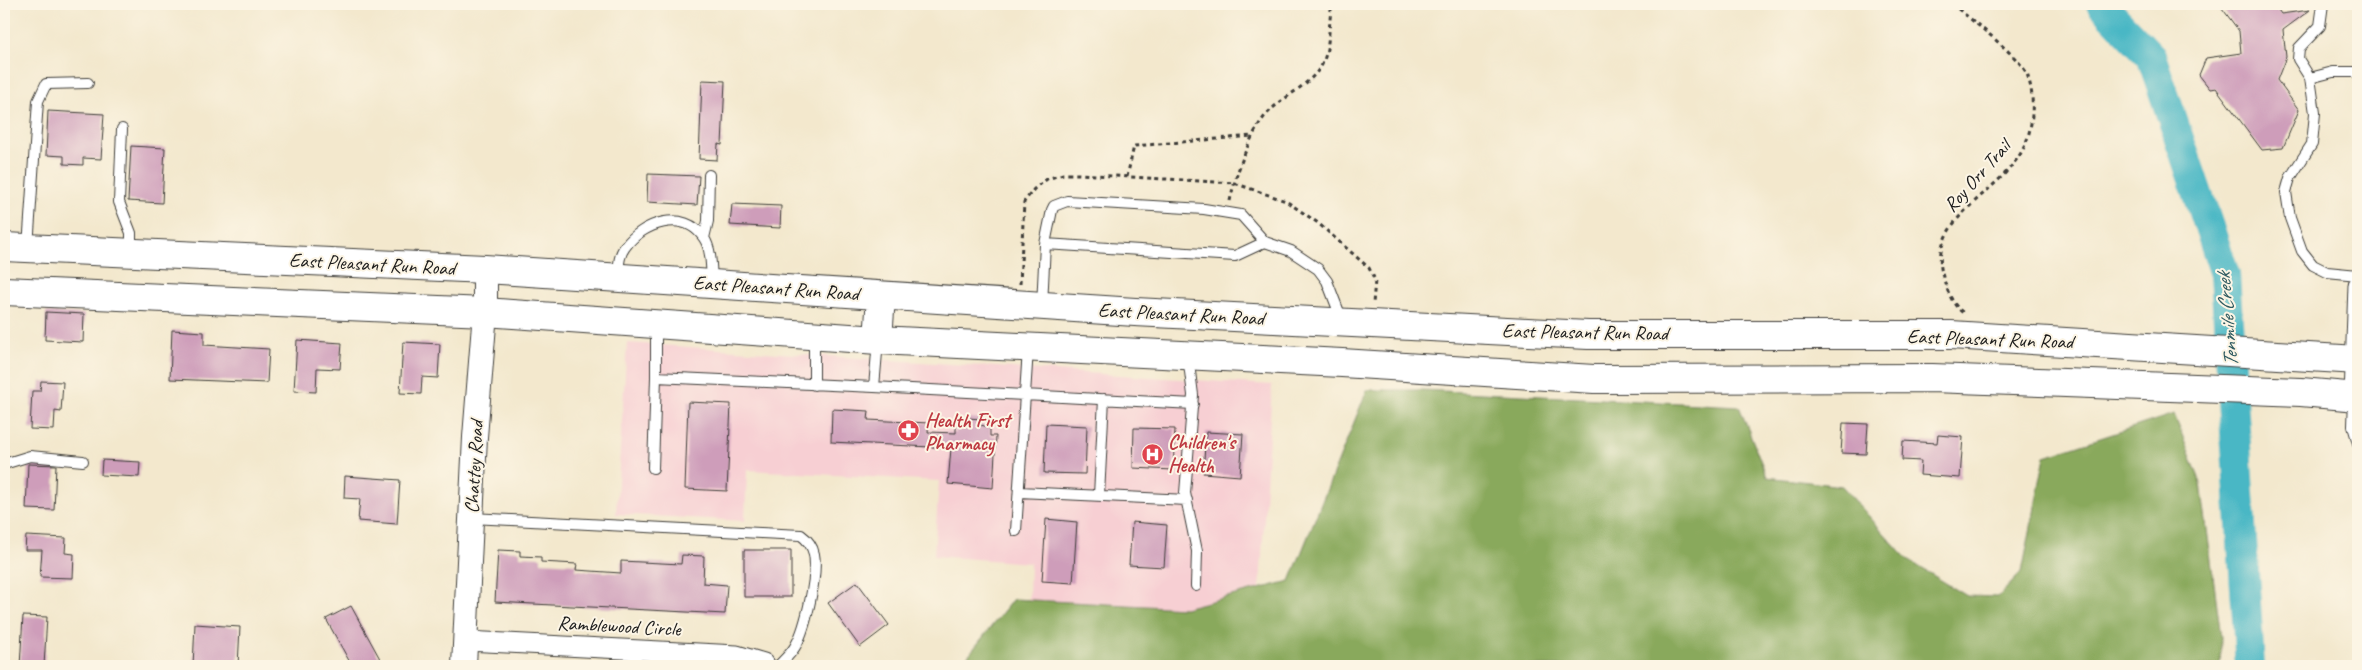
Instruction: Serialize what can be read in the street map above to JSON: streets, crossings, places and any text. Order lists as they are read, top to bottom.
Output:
{
  "streets": {
    "main road": ["East Pleasant Run Road"],
    "street": ["Chattey Road", "Ramblewood Circle"],
    "path": ["Roy Orr Trail"]
  },
  "crossings": [
    ["East Pleasant Run Road", "Chattey Road"],
    ["Chattey Road", "Ramblewood Circle"]
  ],
  "water": ["Tenmile Creek"],
  "places": {
    "pharmacy": ["Health First Pharmacy"],
    "hospital": ["Children's Health"]
  }
}
